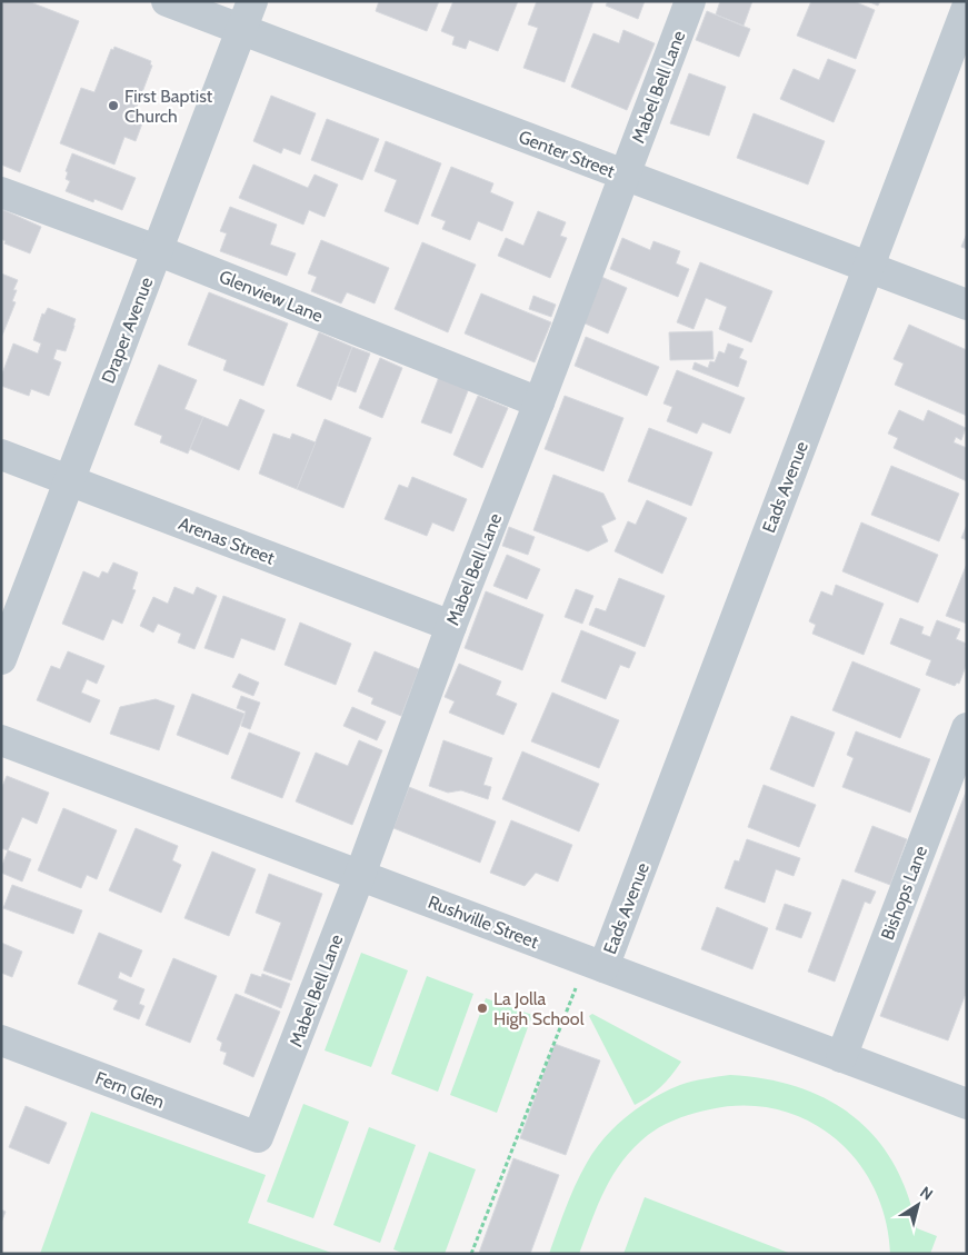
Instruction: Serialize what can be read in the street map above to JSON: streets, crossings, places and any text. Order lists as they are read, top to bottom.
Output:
{
  "streets": {
    "street": [
      "Mabel Bell Lane",
      "Genter Street",
      "Glenview Lane",
      "Draper Avenue",
      "Eads Avenue",
      "Arenas Street",
      "Bishops Lane",
      "Rushville Street",
      "Fern Glen"
    ]
  },
  "crossings": [
    ["Mabel Bell Lane", "Genter Street"],
    ["Mabel Bell Lane", "Glenview Lane"],
    ["Mabel Bell Lane", "Arenas Street"],
    ["Mabel Bell Lane", "Rushville Street"],
    ["Mabel Bell Lane", "Fern Glen"],
    ["Genter Street", "Draper Avenue"],
    ["Genter Street", "Eads Avenue"],
    ["Glenview Lane", "Draper Avenue"],
    ["Draper Avenue", "Arenas Street"],
    ["Eads Avenue", "Rushville Street"],
    ["Bishops Lane", "Rushville Street"]
  ],
  "places": ["First Baptist Church", "La Jolla High School"],
  "north": "top right"
}
